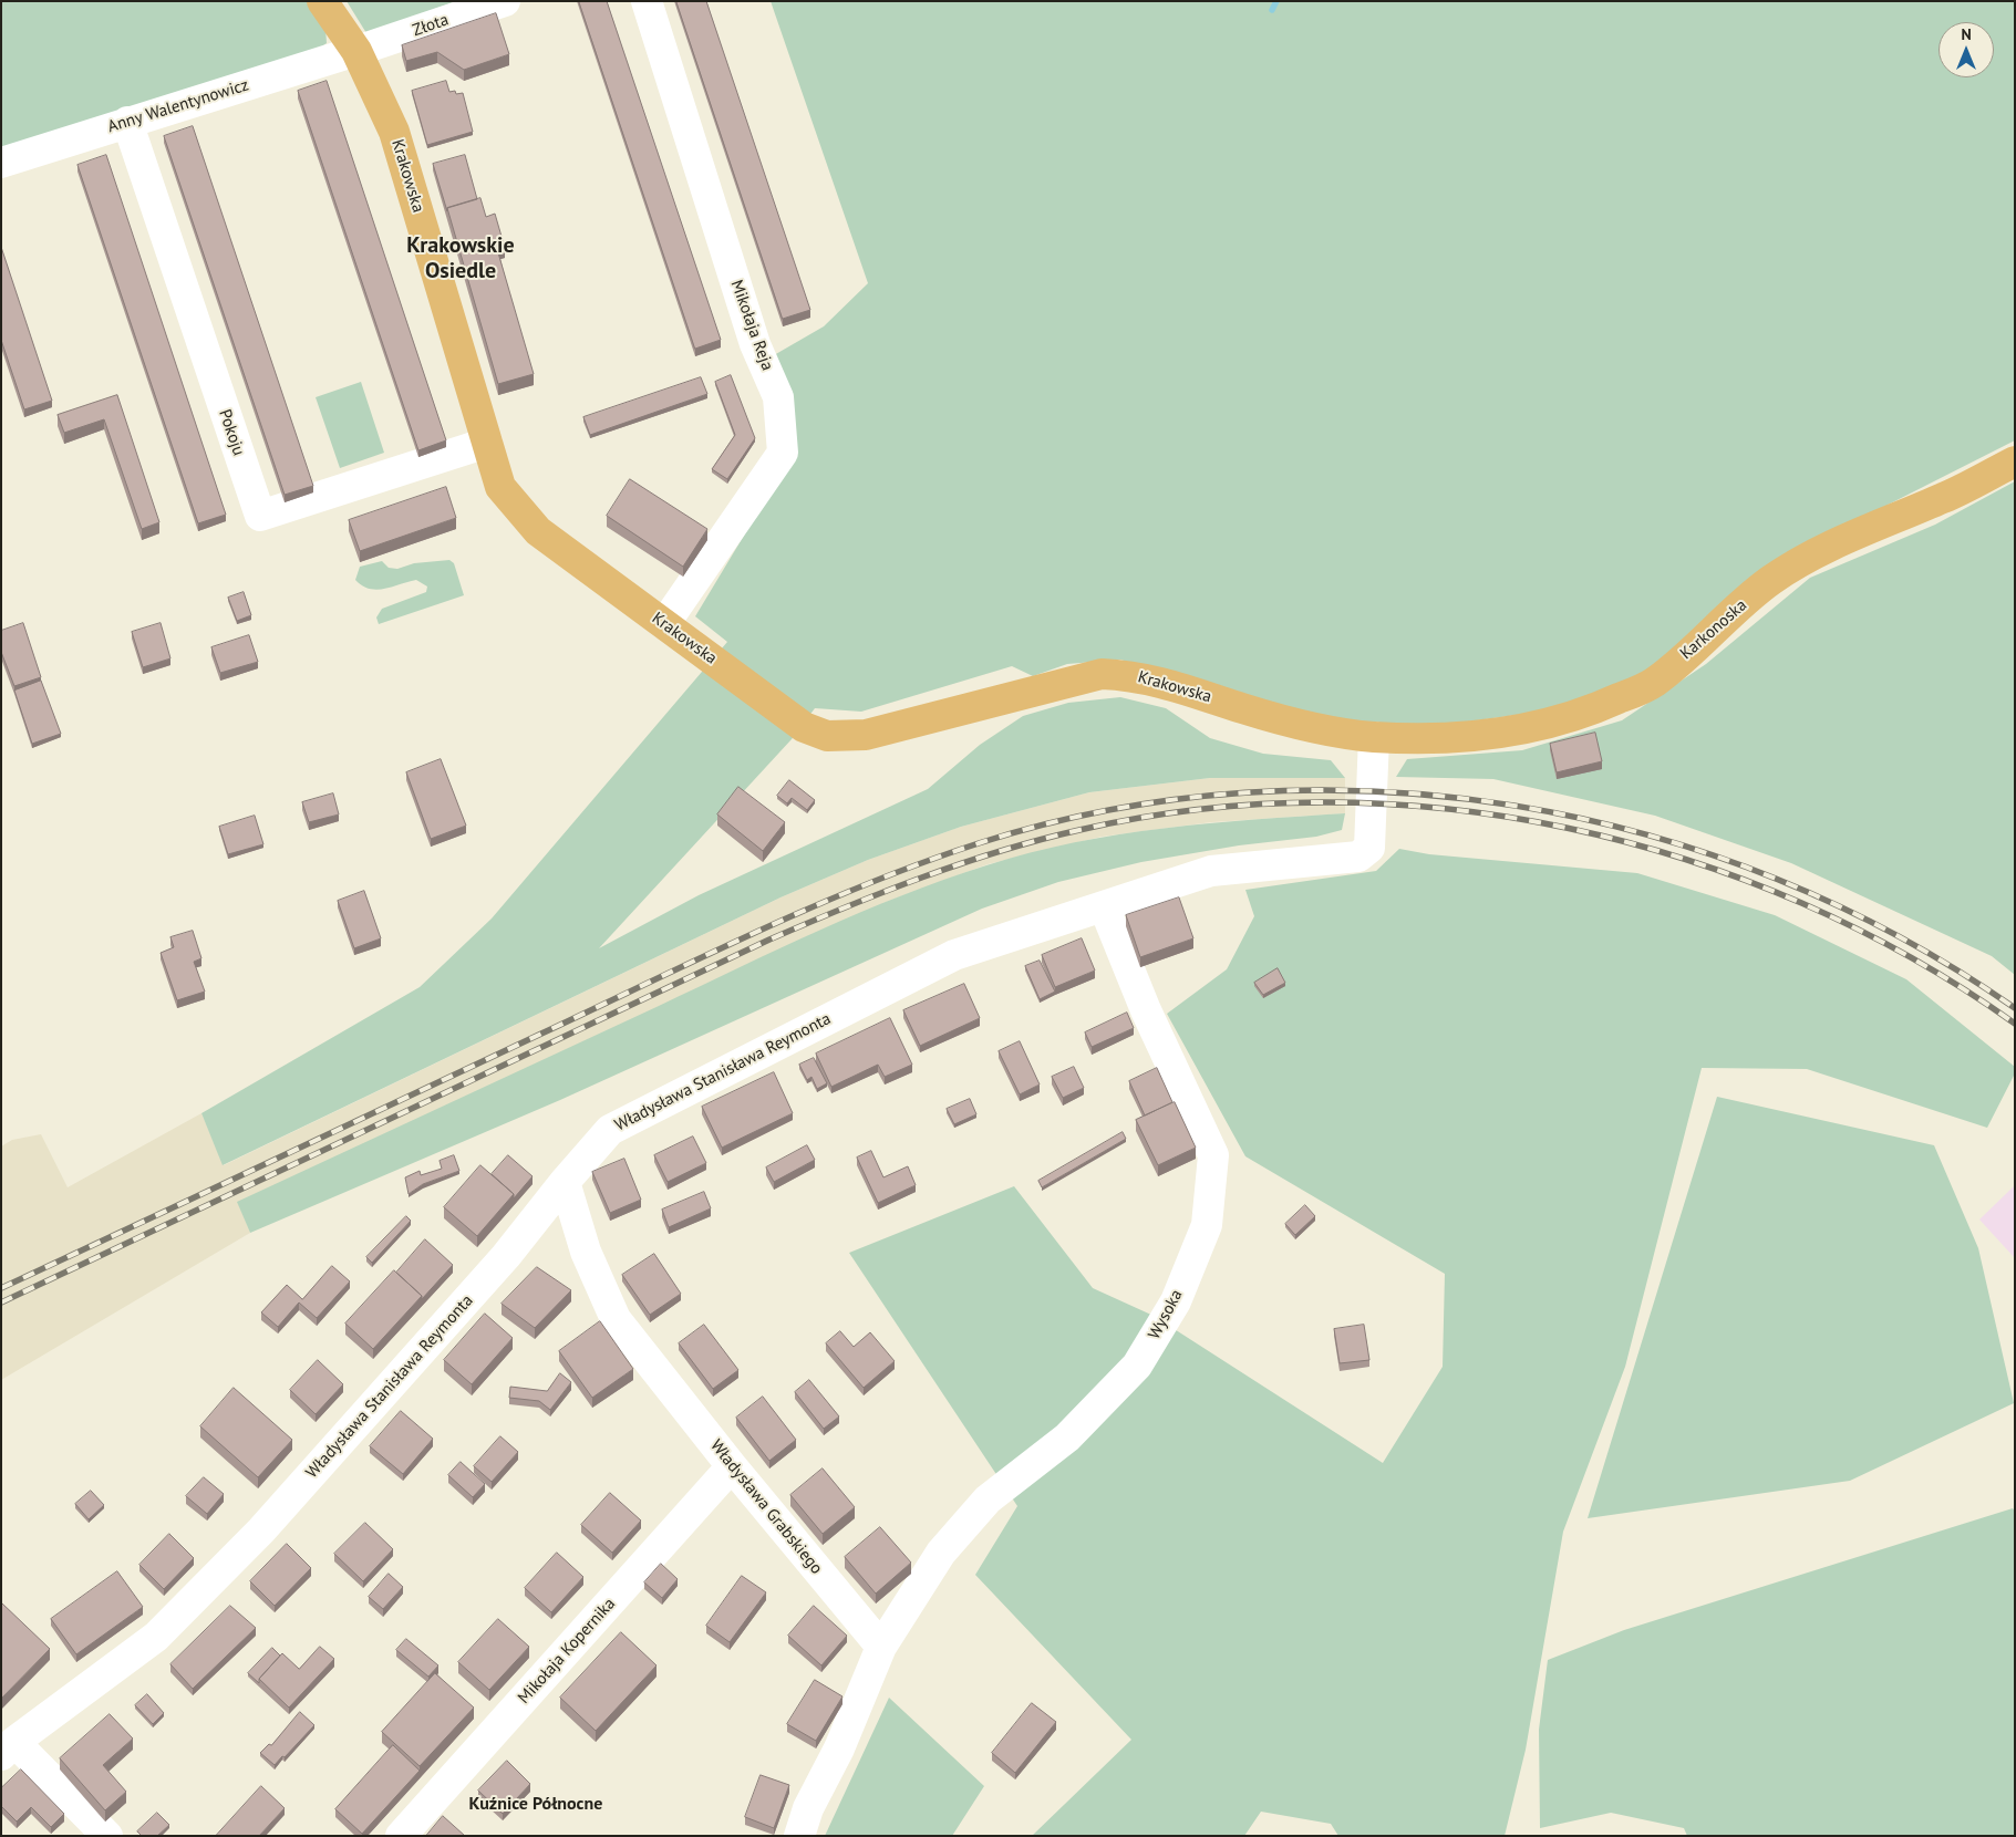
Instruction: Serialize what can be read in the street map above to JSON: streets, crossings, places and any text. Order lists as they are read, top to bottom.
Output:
{
  "streets": {
    "main road": ["Krakowska", "Karkonoska"],
    "street": [
      "Złota",
      "Anny Walentynowicz",
      "Mikołaja Reja",
      "Pokoju",
      "Władysława Stanisława Reymonta",
      "Wysoka",
      "Władysława Grabskiego",
      "Mikołaja Kopernika"
    ]
  },
  "crossings": [
    ["Złota", "Anny Walentynowicz"],
    ["Złota", "Krakowska"],
    ["Anny Walentynowicz", "Krakowska"],
    ["Anny Walentynowicz", "Pokoju"],
    ["Krakowska", "Mikołaja Reja"],
    ["Krakowska", "Pokoju"],
    ["Krakowska", "Karkonoska"],
    ["Krakowska", "Władysława Stanisława Reymonta"],
    ["Karkonoska", "Władysława Stanisława Reymonta"],
    ["Władysława Stanisława Reymonta", "Wysoka"],
    ["Władysława Stanisława Reymonta", "Władysława Grabskiego"],
    ["Wysoka", "Władysława Grabskiego"],
    ["Władysława Grabskiego", "Mikołaja Kopernika"]
  ],
  "districts": ["Krakowskie Osiedle", "Kuźnice Północne"],
  "north": "top"
}
